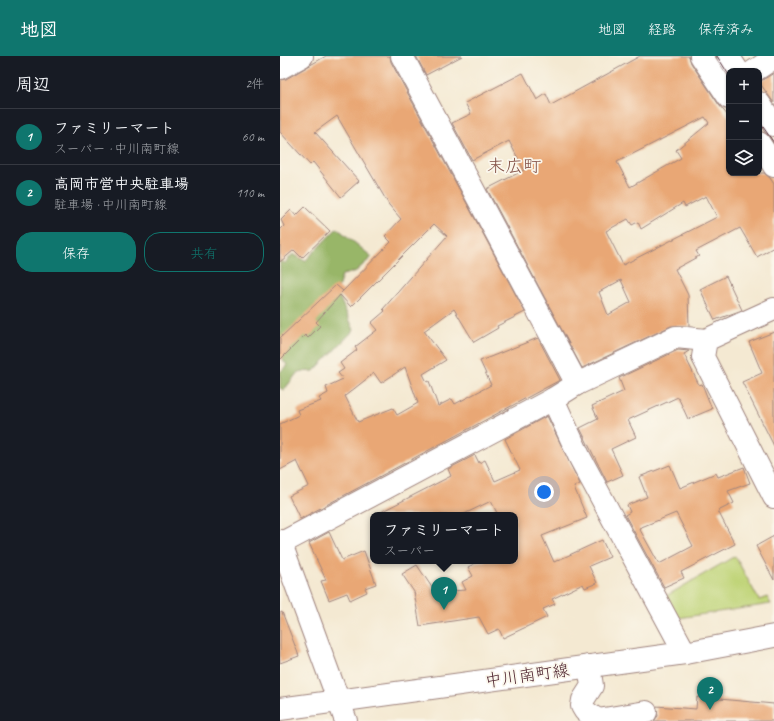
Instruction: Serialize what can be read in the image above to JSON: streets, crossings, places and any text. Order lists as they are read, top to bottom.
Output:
{
  "streets": {
    "street": ["中川南町線"]
  },
  "districts": ["末広町"],
  "page": {
    "header": "地図",
    "nav": ["地図", "経路", "保存済み"],
    "heading": ["周辺", "2件"],
    "map_buttons": ["+", "−"],
    "list": [
      {
        "mark": "1",
        "name": "ファミリーマート",
        "note": "スーパー · 中川南町線",
        "value": "60 m"
      },
      {
        "mark": "2",
        "name": "高岡市営中央駐車場",
        "note": "駐車場 · 中川南町線",
        "value": "110 m"
      }
    ],
    "buttons": ["保存", "共有"],
    "popup": ["ファミリーマート", "スーパー"],
    "pins": ["1", "2"]
  }
}
